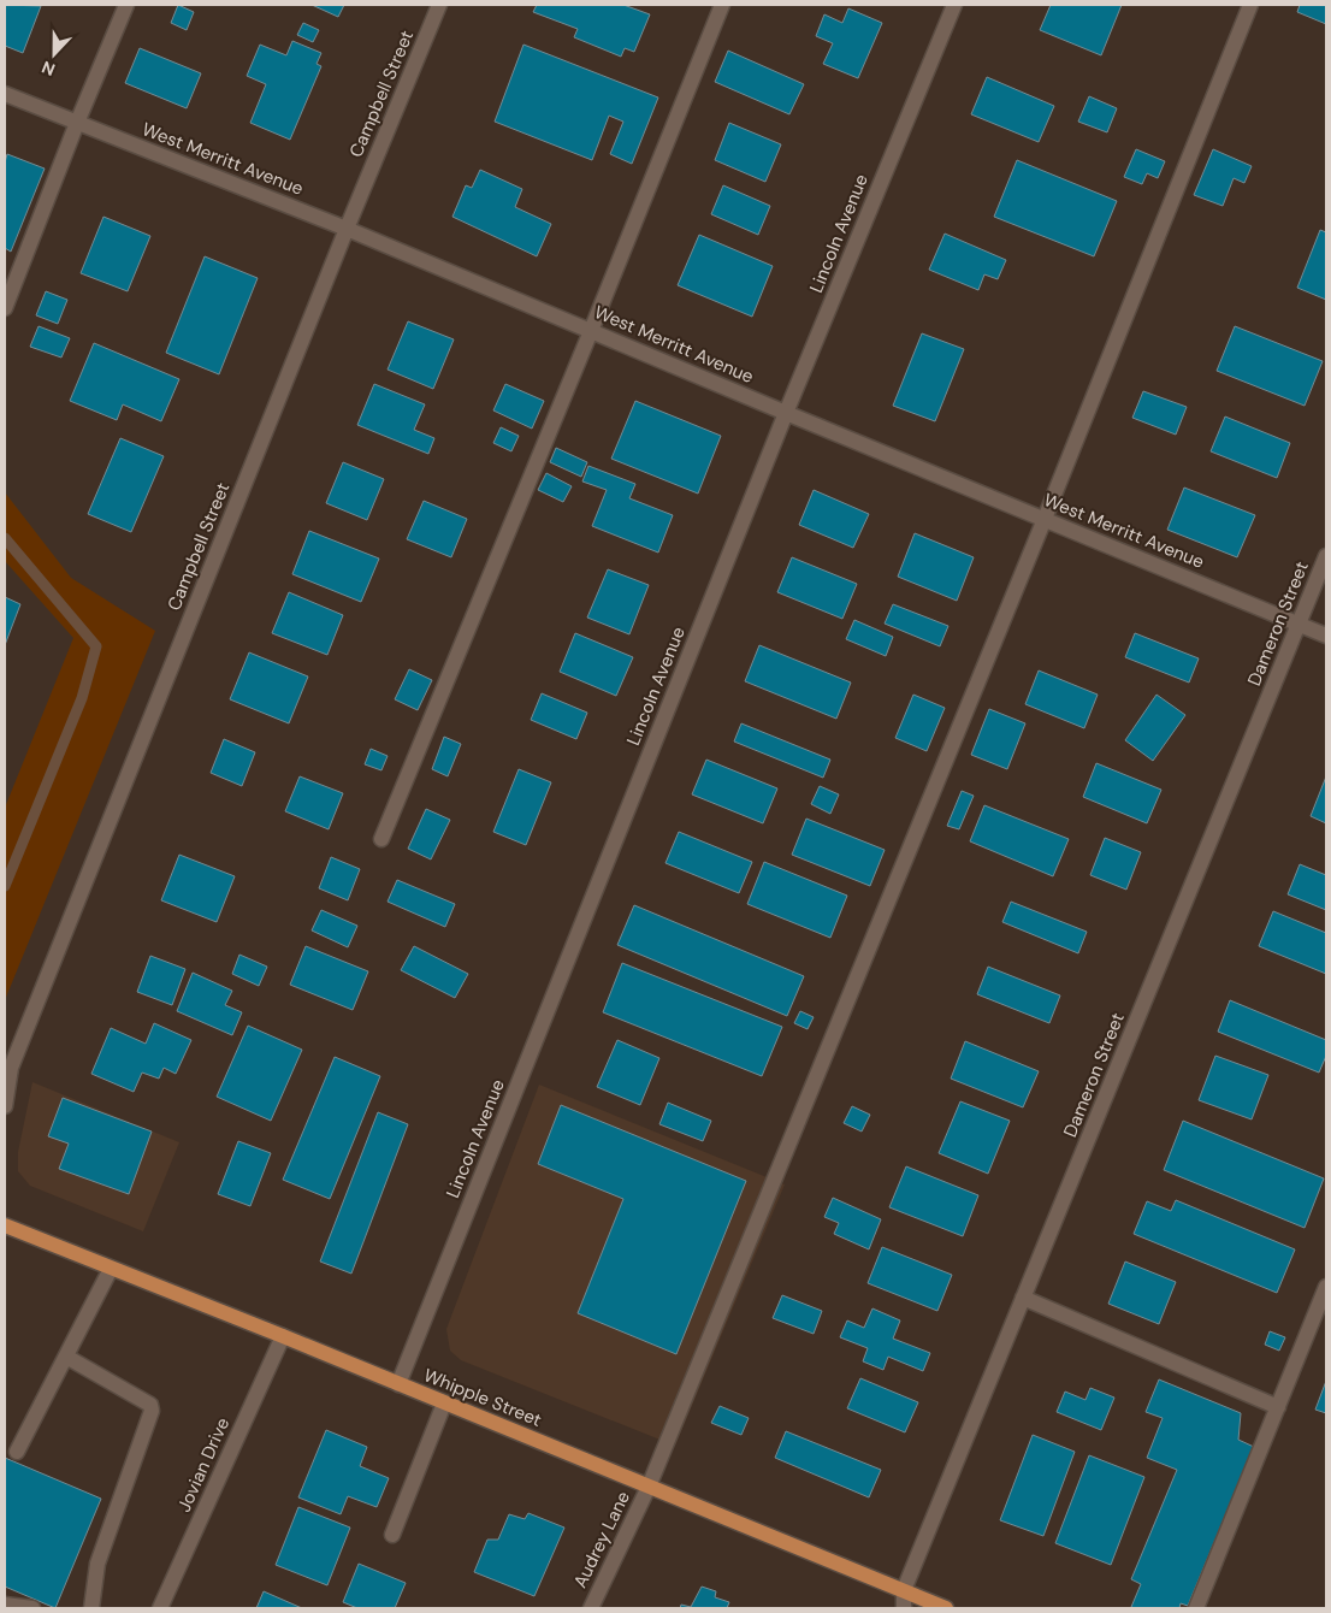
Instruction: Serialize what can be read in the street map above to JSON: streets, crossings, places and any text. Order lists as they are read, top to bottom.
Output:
{
  "streets": {
    "main road": ["Whipple Street"],
    "street": [
      "Campbell Street",
      "West Merritt Avenue",
      "Lincoln Avenue",
      "Dameron Street",
      "Jovian Drive",
      "Audrey Lane"
    ]
  },
  "crossings": [
    ["Campbell Street", "West Merritt Avenue"],
    ["West Merritt Avenue", "Lincoln Avenue"],
    ["West Merritt Avenue", "Dameron Street"],
    ["West Merritt Avenue", "Audrey Lane"],
    ["Lincoln Avenue", "Whipple Street"],
    ["Dameron Street", "Whipple Street"],
    ["Whipple Street", "Jovian Drive"],
    ["Whipple Street", "Audrey Lane"]
  ],
  "north": "bottom"
}
